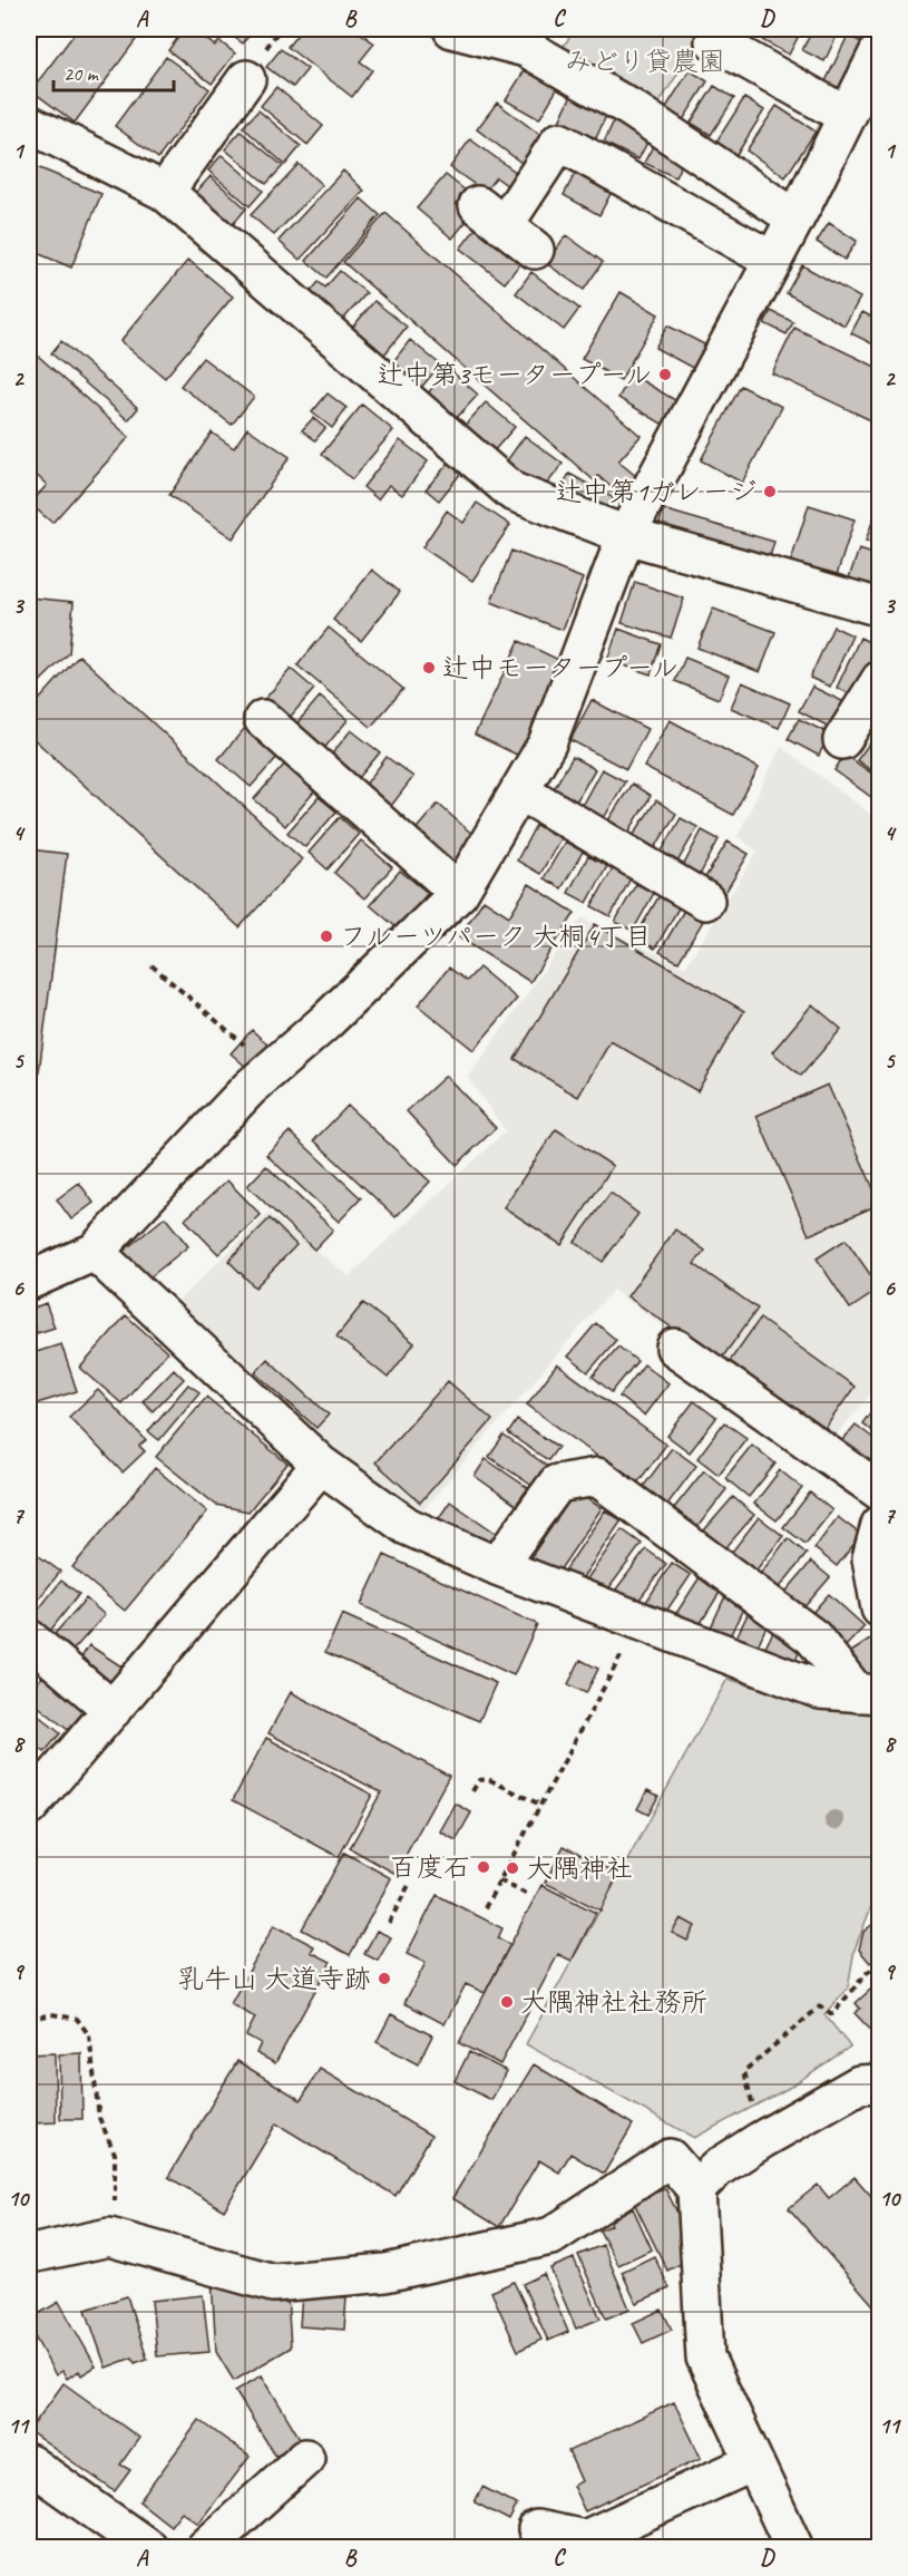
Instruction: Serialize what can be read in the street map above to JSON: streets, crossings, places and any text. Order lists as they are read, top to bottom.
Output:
{
  "parks": ["みどり貸農園"],
  "places": [
    "辻中第3モータープール",
    "辻中第1ガレージ",
    "辻中モータープール",
    "フルーツパーク 大桐4丁目",
    "百度石",
    "大隅神社",
    "乳牛山 大道寺跡",
    "大隅神社社務所"
  ],
  "scale_bar": "20 m",
  "grid": {
    "columns": [
      "A",
      "B",
      "C",
      "D"
    ],
    "rows": [
      "1",
      "2",
      "3",
      "4",
      "5",
      "6",
      "7",
      "8",
      "9",
      "10",
      "11"
    ]
  }
}
